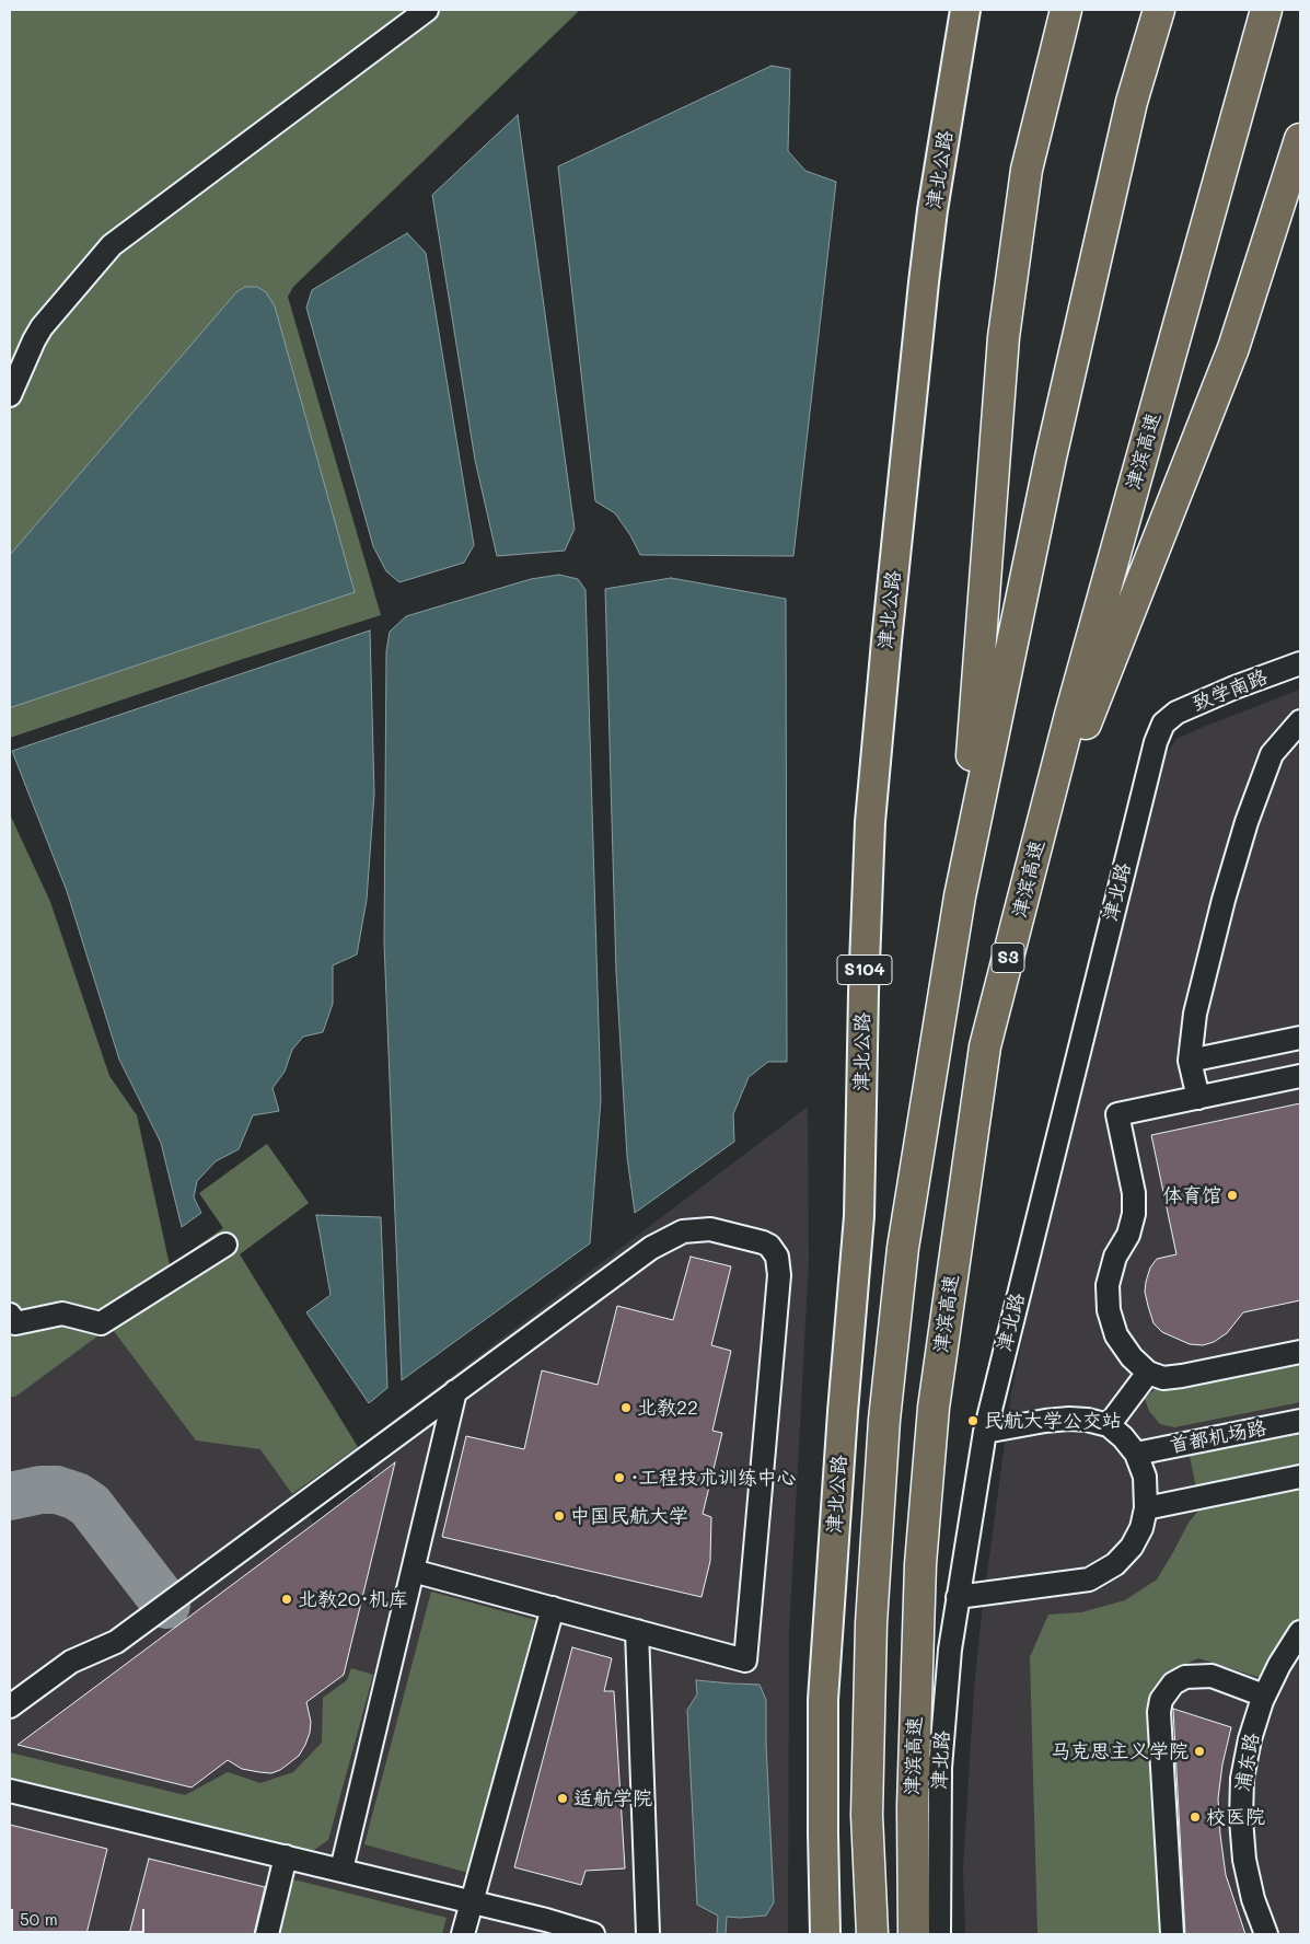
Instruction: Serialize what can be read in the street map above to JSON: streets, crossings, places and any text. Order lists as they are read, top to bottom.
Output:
{
  "streets": {
    "highway": ["津滨高速", "S3"],
    "main road": ["津北公路", "S104"],
    "street": [
      "致学南路",
      "津北路",
      "首都机场路",
      "浦东路"
    ]
  },
  "crossings": [
    ["致学南路", "津北路"]
  ],
  "places": [
    "体育馆",
    "北教22",
    "民航大学公交站",
    "·工程技术训练中心",
    "中国民航大学",
    "北教20·机库",
    "马克思主义学院",
    "适航学院",
    "校医院"
  ],
  "scale_bar": "50 m"
}
